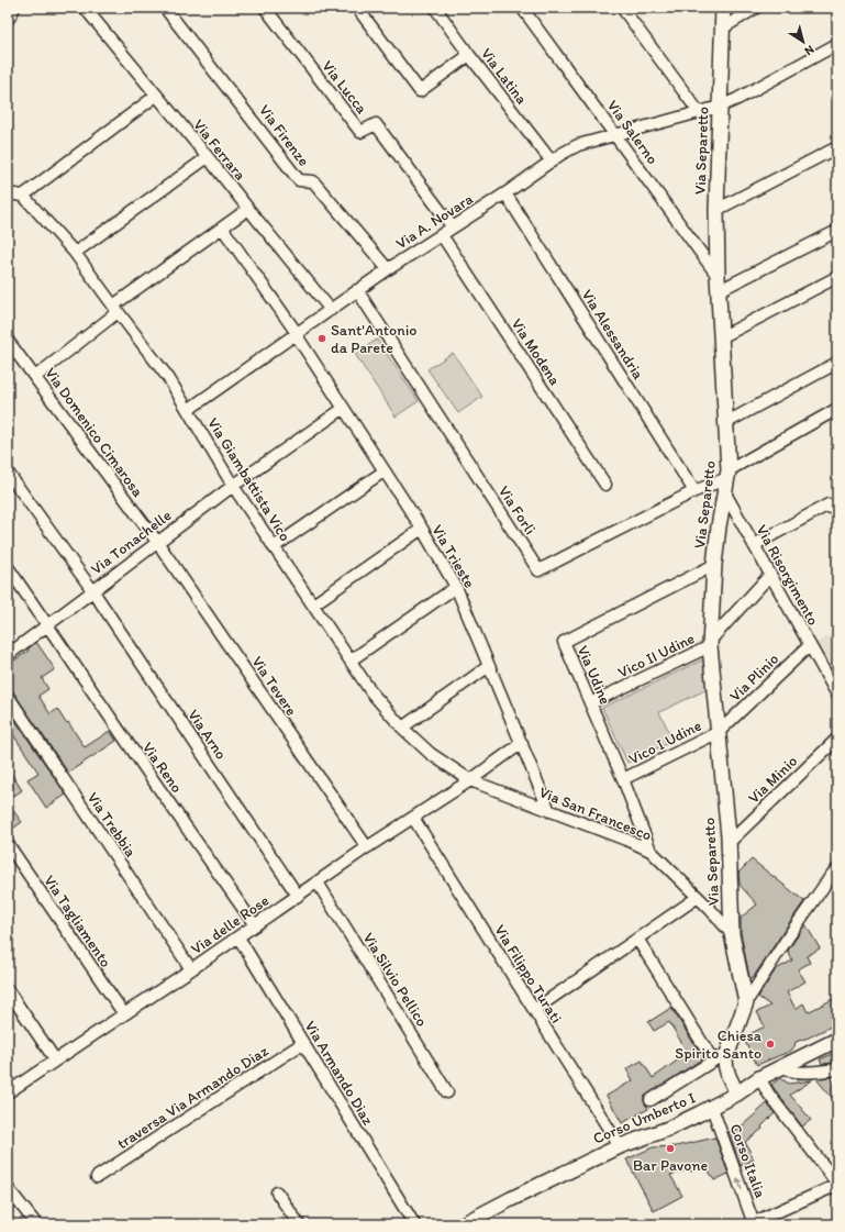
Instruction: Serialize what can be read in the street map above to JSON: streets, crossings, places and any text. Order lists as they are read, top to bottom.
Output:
{
  "streets": {
    "street": [
      "Via Latina",
      "Via Lucca",
      "Via Salerno",
      "Via Firenze",
      "Via Ferrara",
      "Via Separetto",
      "Via A. Novara",
      "Via Alessandria",
      "Via Modena",
      "Via Domenico Cimarosa",
      "Via Giambattista Vico",
      "Via Forlì",
      "Via Tonachelle",
      "Via Trieste",
      "Via Risorgimento",
      "Vico II Udine",
      "Via Udine",
      "Via Plinio",
      "Via Tevere",
      "Via Arno",
      "Vico I Udine",
      "Via Reno",
      "Via Minio",
      "Via San Francesco",
      "Via Trebbia",
      "Via Tagliamento",
      "Via delle Rose",
      "Via Filippo Turati",
      "Via Silvio Pellico",
      "Via Armando Diaz",
      "traversa Via Armando Diaz",
      "Corso Umberto I",
      "Corso Italia"
    ]
  },
  "crossings": [
    ["Via Latina", "Via A. Novara"],
    ["Via Lucca", "Via A. Novara"],
    ["Via Salerno", "Via Separetto"],
    ["Via Salerno", "Via A. Novara"],
    ["Via Firenze", "Via A. Novara"],
    ["Via Ferrara", "Via A. Novara"],
    ["Via Separetto", "Via A. Novara"],
    ["Via Separetto", "Via Forlì"],
    ["Via Separetto", "Via Risorgimento"],
    ["Via Separetto", "Vico II Udine"],
    ["Via Separetto", "Via Udine"],
    ["Via Separetto", "Via Plinio"],
    ["Via Separetto", "Vico I Udine"],
    ["Via Separetto", "Via Minio"],
    ["Via Separetto", "Via San Francesco"],
    ["Via A. Novara", "Via Alessandria"],
    ["Via A. Novara", "Via Modena"],
    ["Via A. Novara", "Via Giambattista Vico"],
    ["Via A. Novara", "Via Forlì"],
    ["Via A. Novara", "Via Trieste"],
    ["Via Alessandria", "Via Forlì"],
    ["Via Domenico Cimarosa", "Via Tonachelle"],
    ["Via Domenico Cimarosa", "Via Tevere"],
    ["Via Giambattista Vico", "Via Tonachelle"],
    ["Via Giambattista Vico", "Via San Francesco"],
    ["Via Giambattista Vico", "Via delle Rose"],
    ["Via Tonachelle", "Via Trieste"],
    ["Via Tonachelle", "Via Tevere"],
    ["Via Tonachelle", "Via Arno"],
    ["Via Tonachelle", "Via Reno"],
    ["Via Trieste", "Via San Francesco"],
    ["Via Trieste", "Via delle Rose"],
    ["Via Risorgimento", "Via Plinio"],
    ["Vico II Udine", "Via Udine"],
    ["Via Udine", "Vico I Udine"],
    ["Via Udine", "Via San Francesco"],
    ["Via Plinio", "Vico I Udine"],
    ["Via Tevere", "Via delle Rose"],
    ["Via Arno", "Via delle Rose"],
    ["Via Reno", "Via delle Rose"],
    ["Via San Francesco", "Via delle Rose"],
    ["Via Trebbia", "Via delle Rose"],
    ["Via Tagliamento", "Via delle Rose"],
    ["Via delle Rose", "Via Filippo Turati"],
    ["Via delle Rose", "Via Silvio Pellico"],
    ["Via delle Rose", "Via Armando Diaz"],
    ["Via Filippo Turati", "Corso Umberto I"],
    ["Via Armando Diaz", "traversa Via Armando Diaz"],
    ["Corso Umberto I", "Corso Italia"]
  ],
  "places": ["Sant'Antonio da Parete", "Chiesa Spirito Santo", "Bar Pavone"],
  "north": "bottom right"
}
